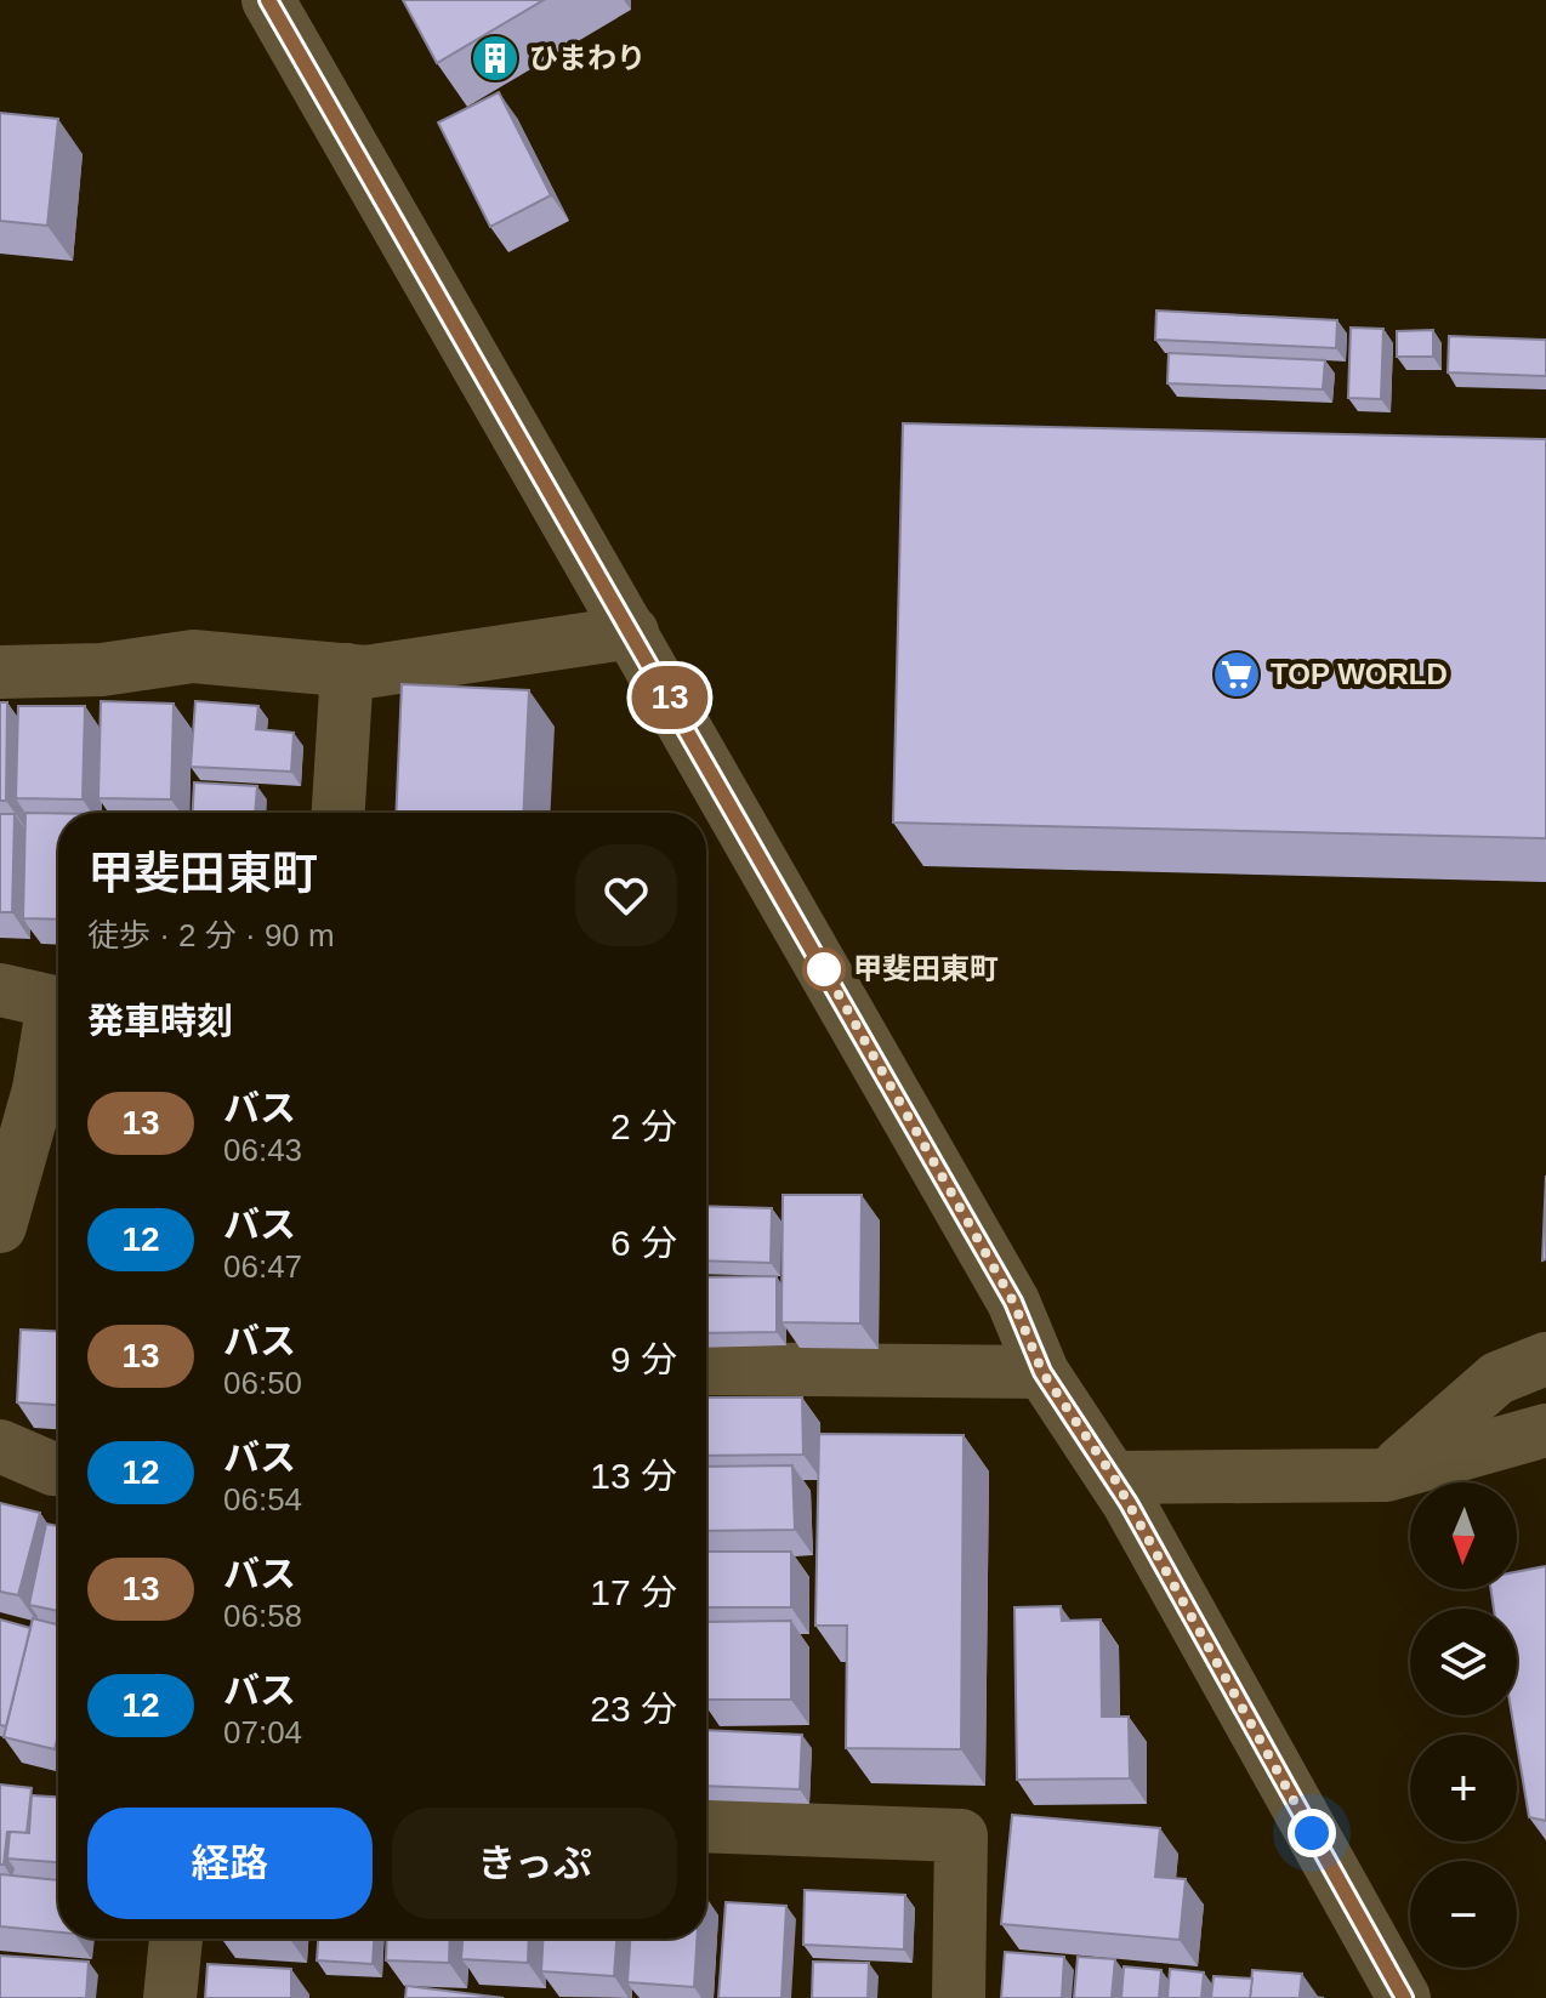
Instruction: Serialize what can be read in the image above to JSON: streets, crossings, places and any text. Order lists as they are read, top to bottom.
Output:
{
  "places": {
    "building": ["ひまわり"],
    "supermarket": ["TOP WORLD"],
    "other": ["甲斐田東町"]
  },
  "lines": ["bus line 13"],
  "north": "bottom",
  "page": {
    "on_map": "13",
    "heading": [
      ["甲斐田東町", "徒歩 · 2 分 · 90 m"],
      "発車時刻"
    ],
    "list": [
      {
        "mark": "13",
        "name": "バス",
        "note": "06:43",
        "value": "2 分"
      },
      {
        "mark": "12",
        "name": "バス",
        "note": "06:47",
        "value": "6 分"
      },
      {
        "mark": "13",
        "name": "バス",
        "note": "06:50",
        "value": "9 分"
      },
      {
        "mark": "12",
        "name": "バス",
        "note": "06:54",
        "value": "13 分"
      },
      {
        "mark": "13",
        "name": "バス",
        "note": "06:58",
        "value": "17 分"
      },
      {
        "mark": "12",
        "name": "バス",
        "note": "07:04",
        "value": "23 分"
      }
    ],
    "map_buttons": ["+", "−"],
    "buttons": ["経路", "きっぷ"]
  }
}
